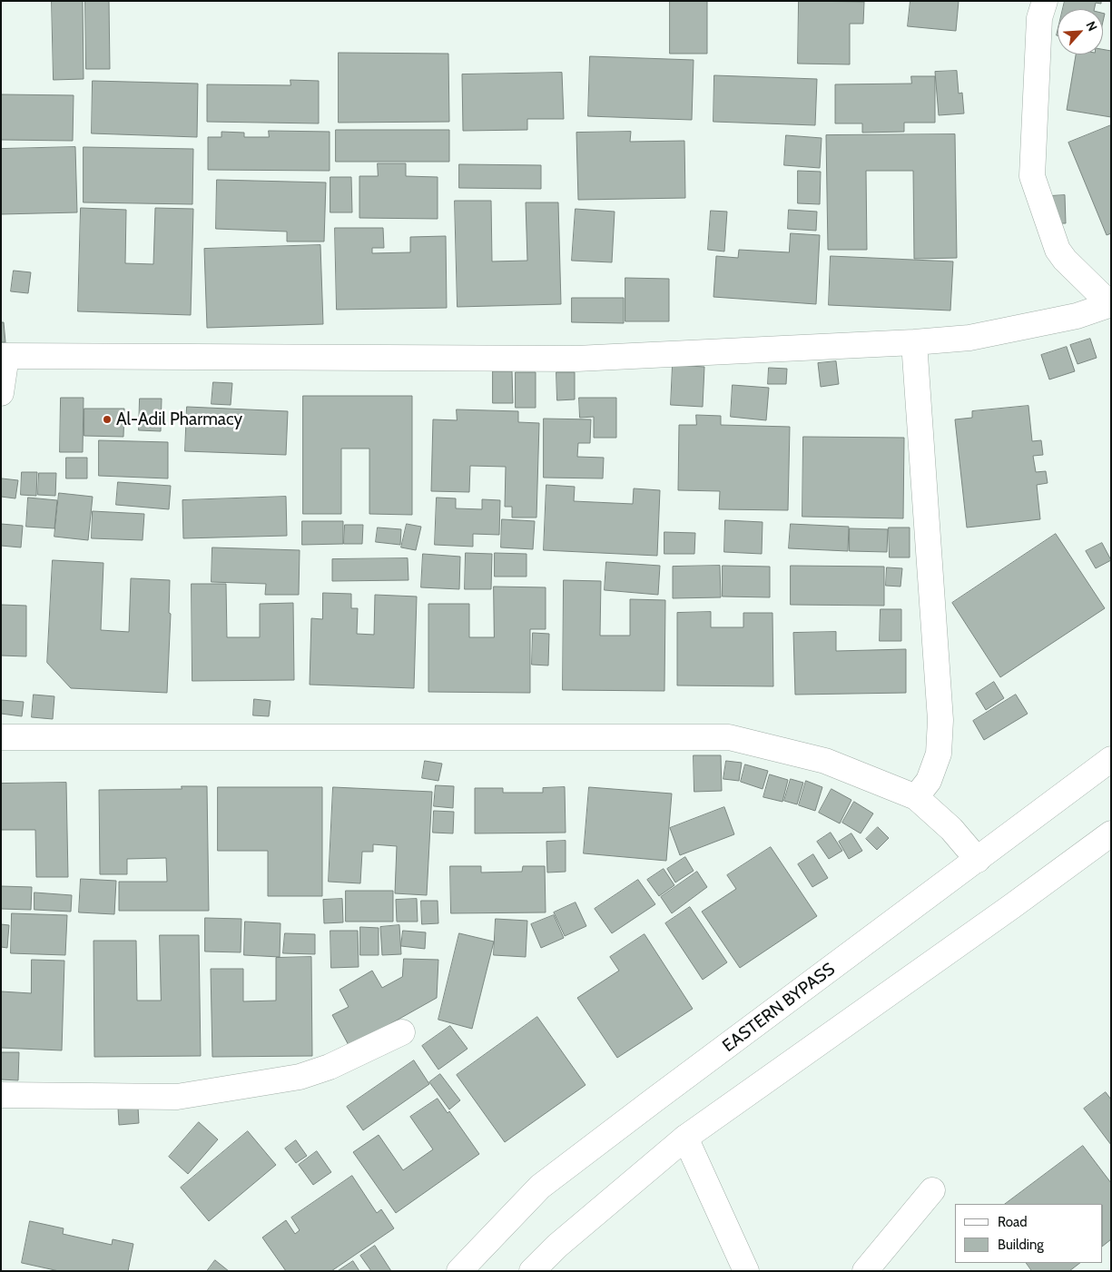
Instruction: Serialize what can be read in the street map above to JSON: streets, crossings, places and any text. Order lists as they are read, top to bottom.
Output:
{
  "streets": {
    "main road": ["EASTERN BYPASS"]
  },
  "places": ["Al-Adil Pharmacy"],
  "legend": ["Road", "Building"],
  "north": "top right"
}
